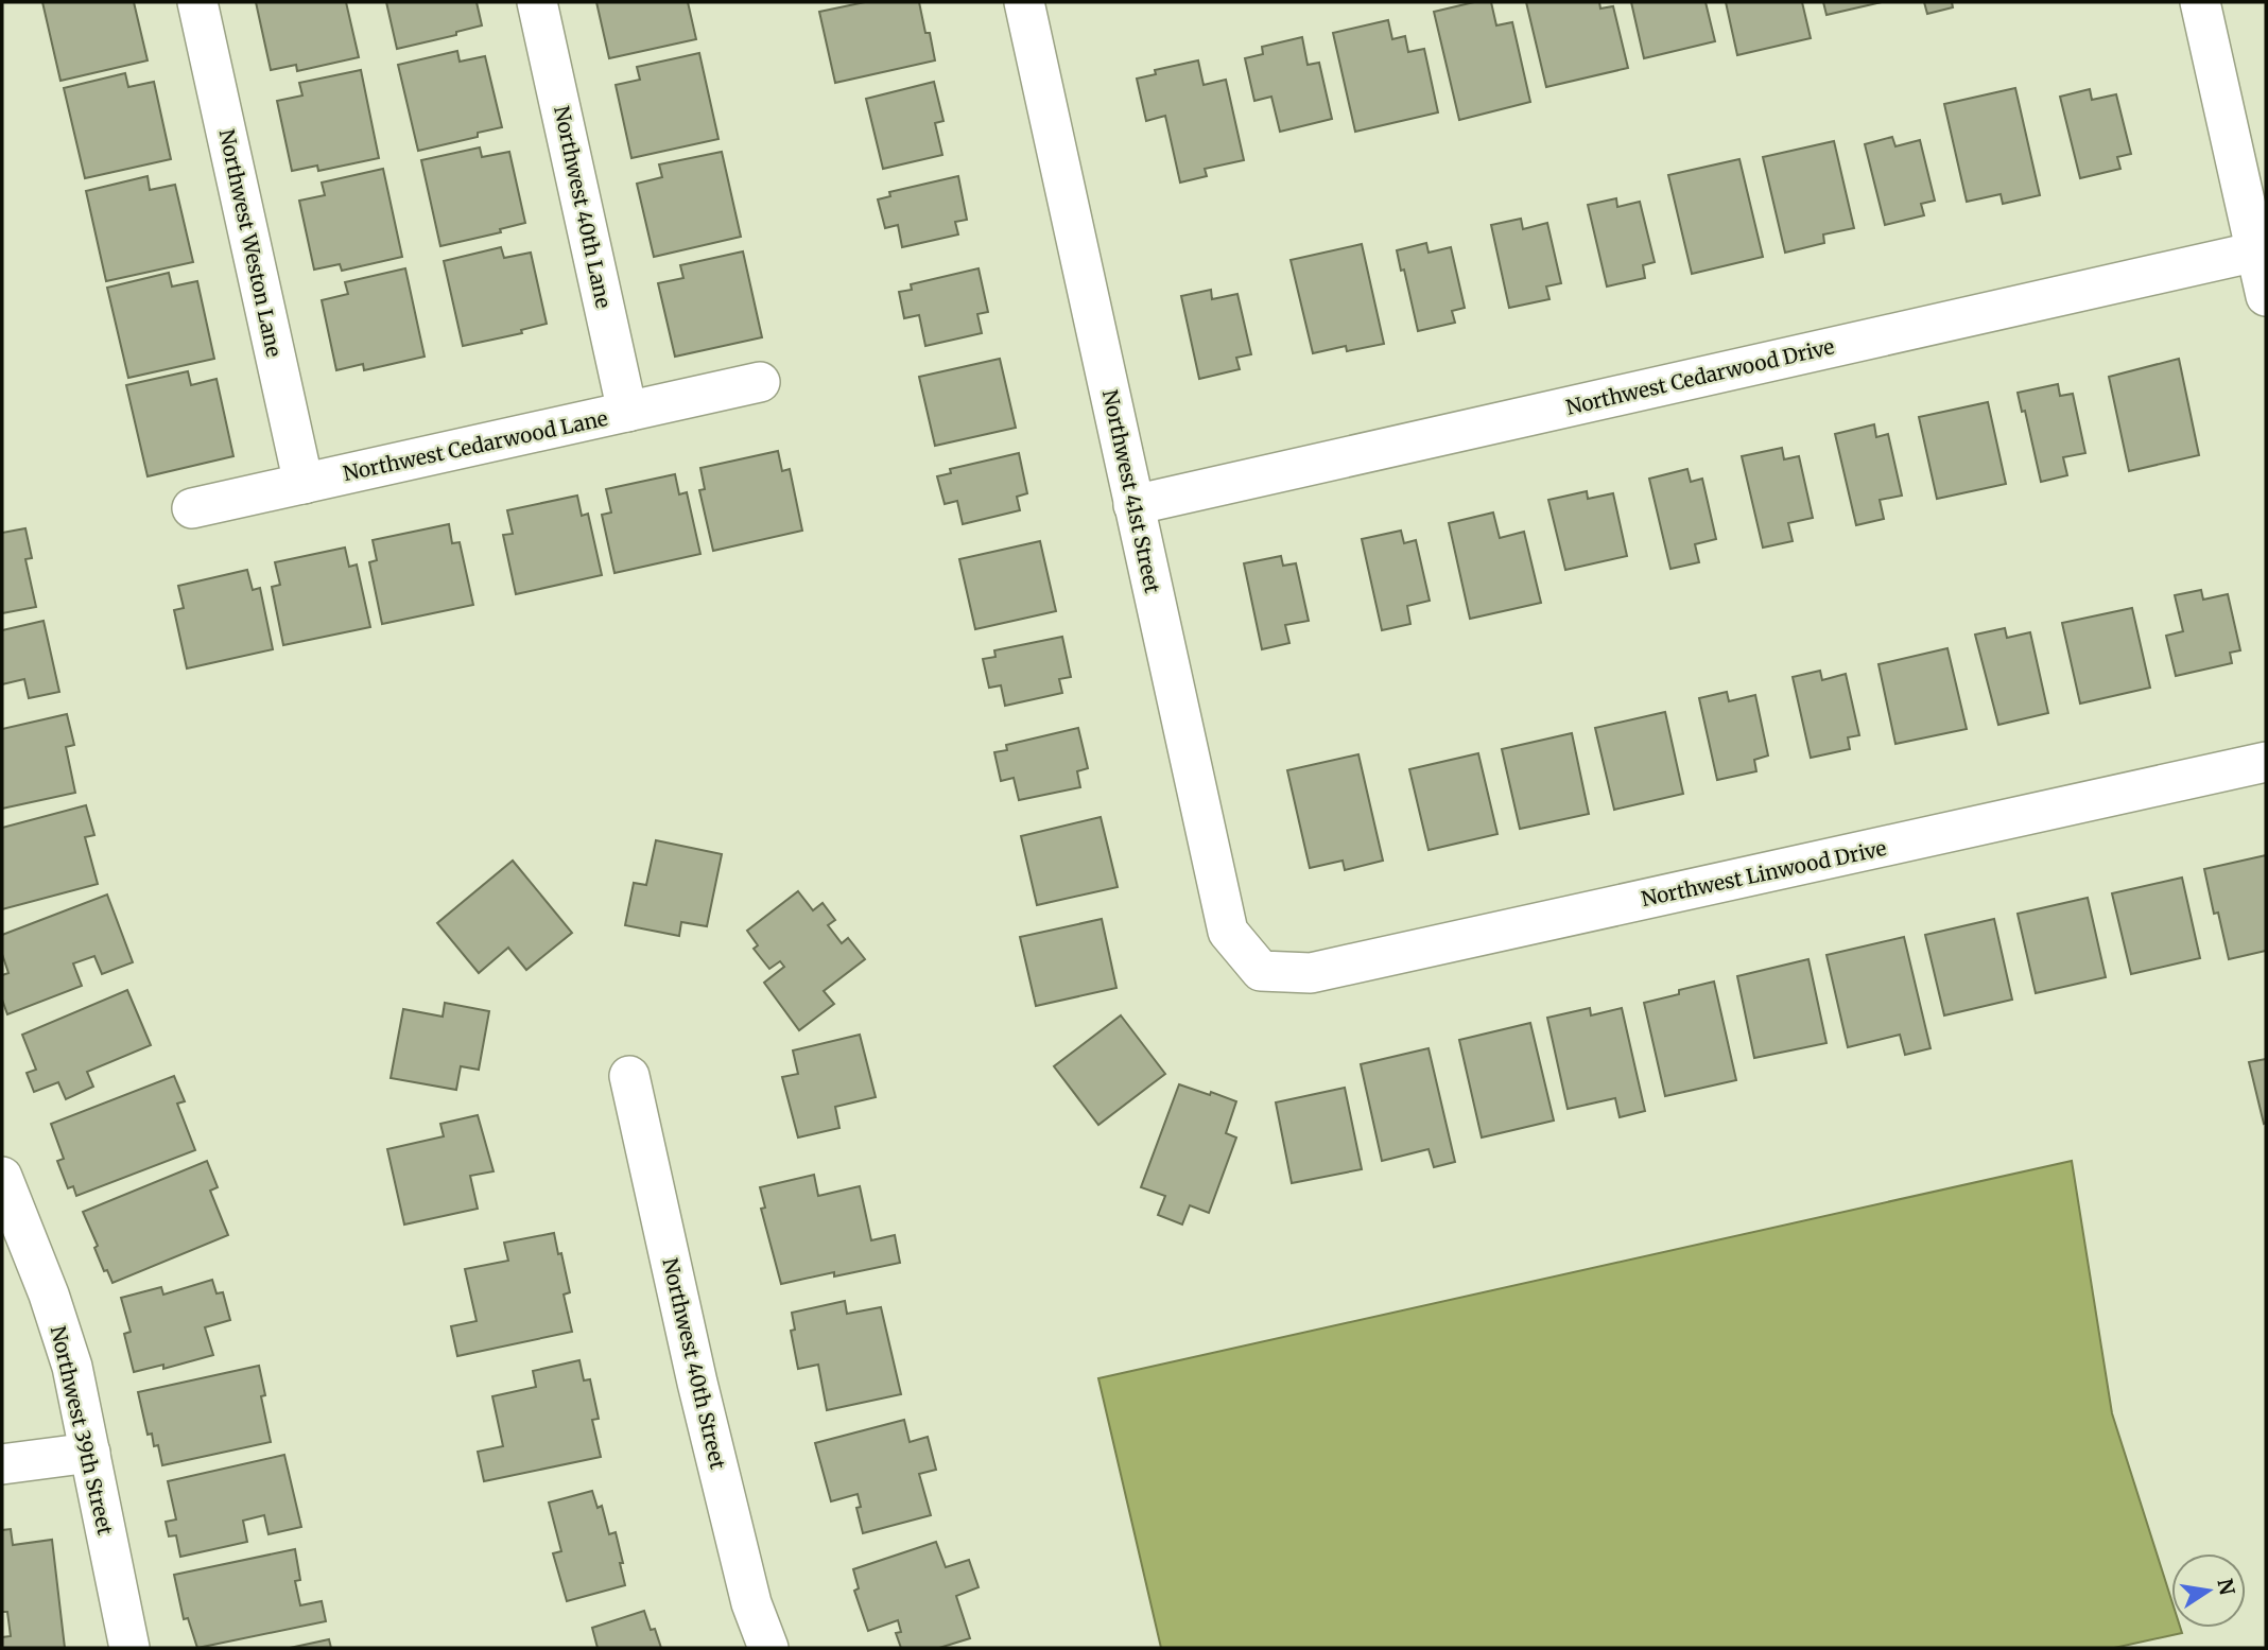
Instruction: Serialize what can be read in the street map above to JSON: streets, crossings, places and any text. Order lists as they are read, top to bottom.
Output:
{
  "streets": {
    "street": [
      "Northwest 40th Lane",
      "Northwest Weston Lane",
      "Northwest Cedarwood Drive",
      "Northwest Cedarwood Lane",
      "Northwest 41st Street",
      "Northwest Linwood Drive",
      "Northwest 40th Street",
      "Northwest 39th Street"
    ]
  },
  "crossings": [
    ["Northwest 40th Lane", "Northwest Cedarwood Lane"],
    ["Northwest Weston Lane", "Northwest Cedarwood Lane"],
    ["Northwest Cedarwood Drive", "Northwest 41st Street"],
    ["Northwest 41st Street", "Northwest Linwood Drive"]
  ],
  "north": "right"
}
